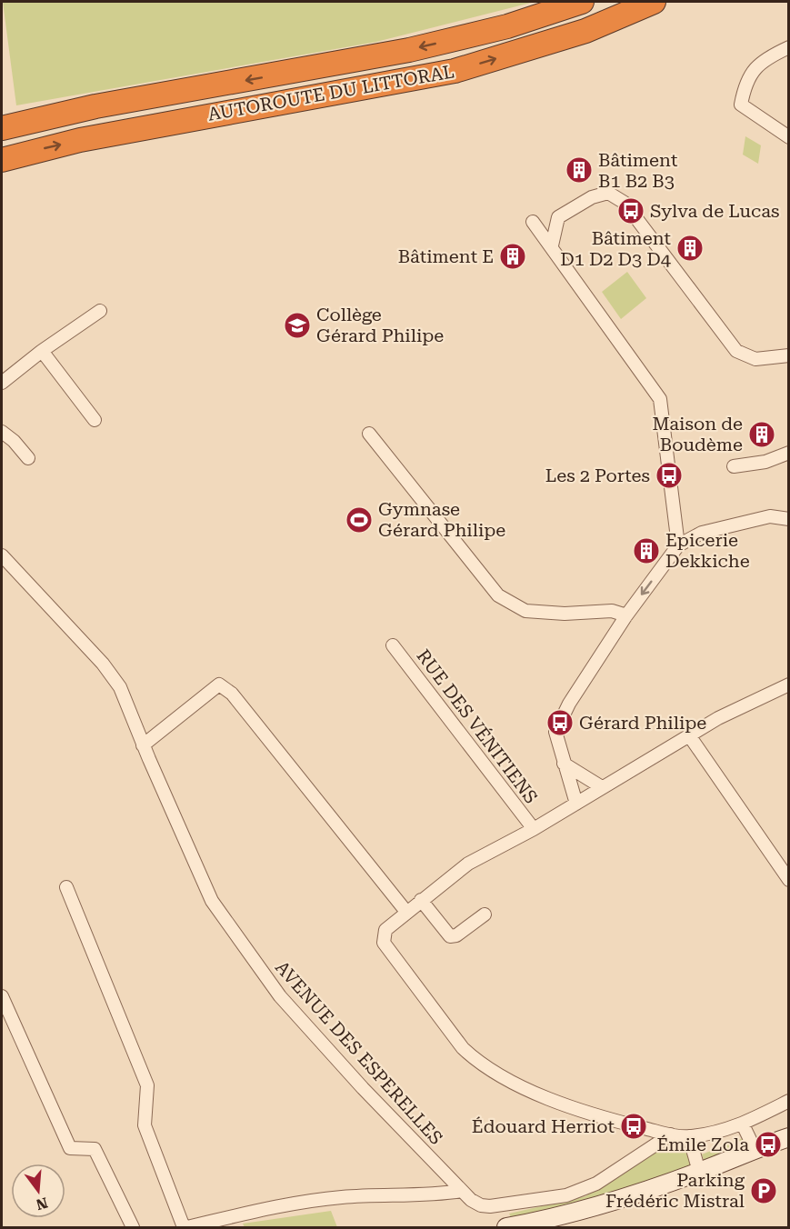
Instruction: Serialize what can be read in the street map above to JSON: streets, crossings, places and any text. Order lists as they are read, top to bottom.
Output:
{
  "streets": {
    "highway": ["AUTOROUTE DU LITTORAL"],
    "street": ["RUE DES VÉNITIENS", "AVENUE DES ESPERELLES"]
  },
  "places": {
    "building": [
      "Bâtiment B1 B2 B3",
      "Bâtiment D1 D2 D3 D4",
      "Bâtiment E",
      "Maison de Boudème",
      "Epicerie Dekkiche"
    ],
    "bus stop": [
      "Sylva de Lucas",
      "Les 2 Portes",
      "Gérard Philipe",
      "Édouard Herriot",
      "Émile Zola"
    ],
    "school or university": ["Collège Gérard Philipe"],
    "sports": ["Gymnase Gérard Philipe"],
    "parking": ["Parking Frédéric Mistral"]
  },
  "north": "bottom"
}
